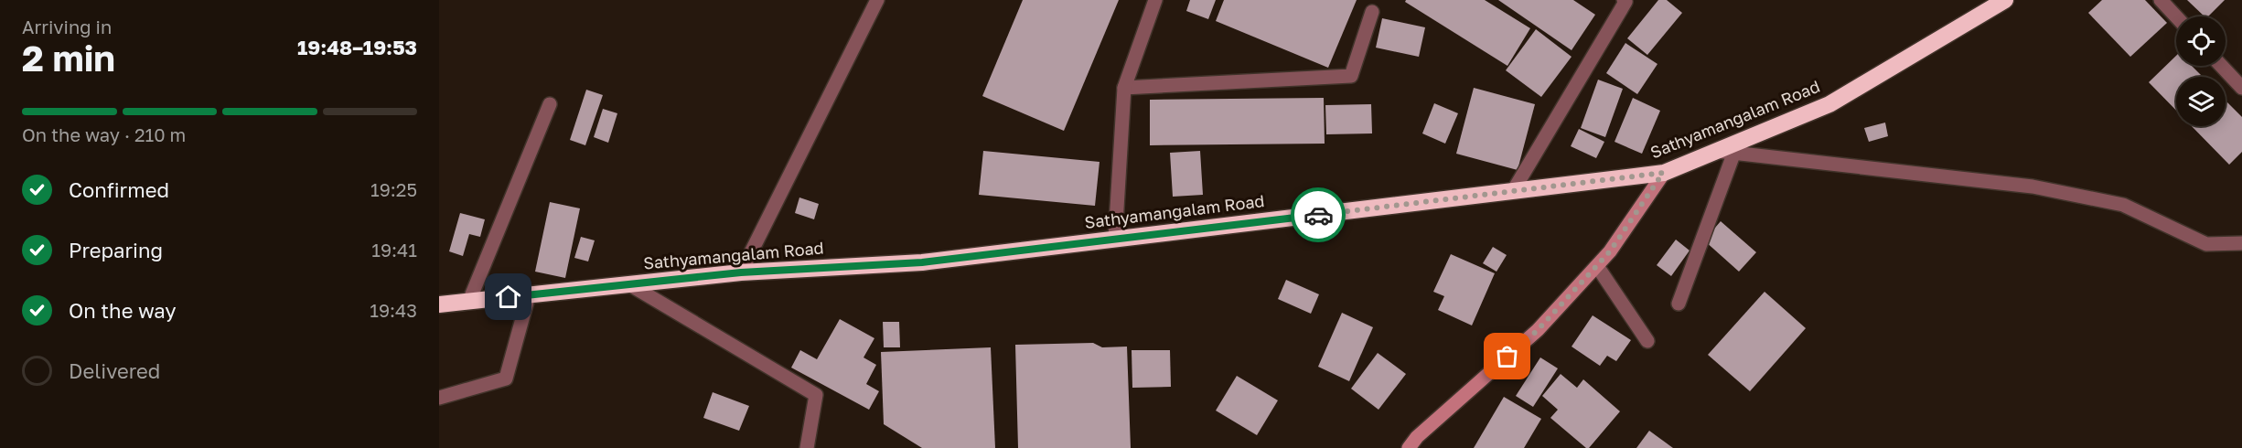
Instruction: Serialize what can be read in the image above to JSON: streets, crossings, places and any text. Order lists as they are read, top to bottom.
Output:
{
  "streets": {
    "highway": ["Sathyamangalam Road"]
  },
  "page": {
    "heading": ["2 min", "Arriving in", "19:48–19:53"],
    "bar": "On the way · 210 m",
    "list": [
      ["Confirmed", "19:25"],
      ["Preparing", "19:41"],
      ["On the way", "19:43"],
      "Delivered"
    ]
  }
}
